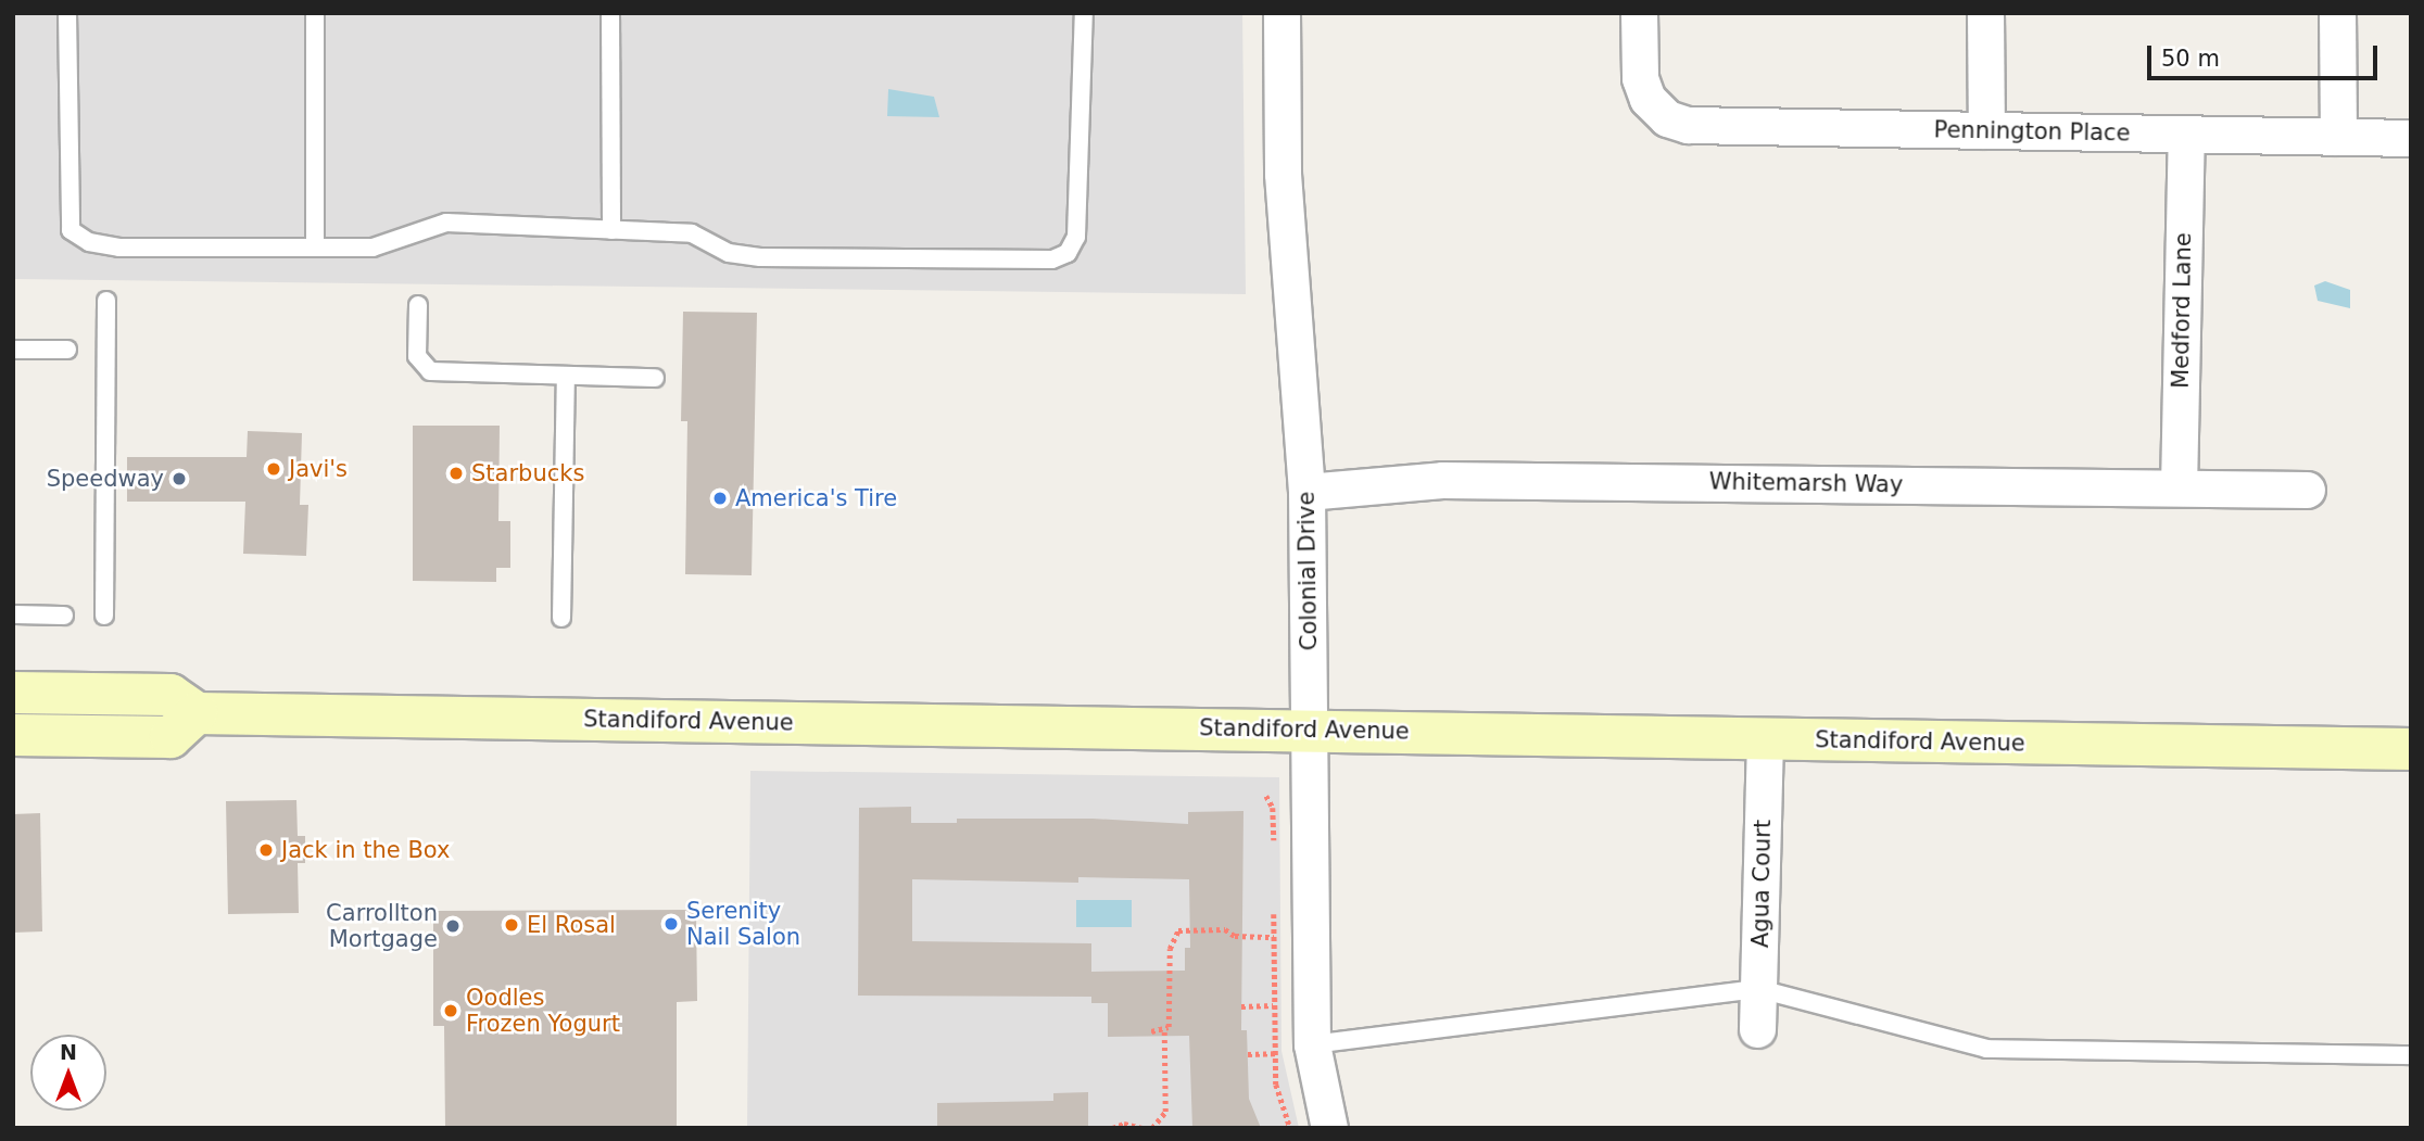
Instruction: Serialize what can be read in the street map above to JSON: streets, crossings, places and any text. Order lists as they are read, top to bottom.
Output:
{
  "streets": {
    "main road": ["Standiford Avenue"],
    "street": [
      "Pennington Place",
      "Medford Lane",
      "Whitemarsh Way",
      "Colonial Drive",
      "Agua Court"
    ]
  },
  "crossings": [
    ["Pennington Place", "Medford Lane"],
    ["Medford Lane", "Whitemarsh Way"],
    ["Whitemarsh Way", "Colonial Drive"],
    ["Colonial Drive", "Standiford Avenue"],
    ["Standiford Avenue", "Agua Court"]
  ],
  "places": [
    "Javi's",
    "Starbucks",
    "Speedway",
    "America's Tire",
    "Jack in the Box",
    "Serenity Nail Salon",
    "El Rosal",
    "Carrollton Mortgage",
    "Oodles Frozen Yogurt"
  ],
  "scale_bar": "50 m",
  "north": "top"
}
